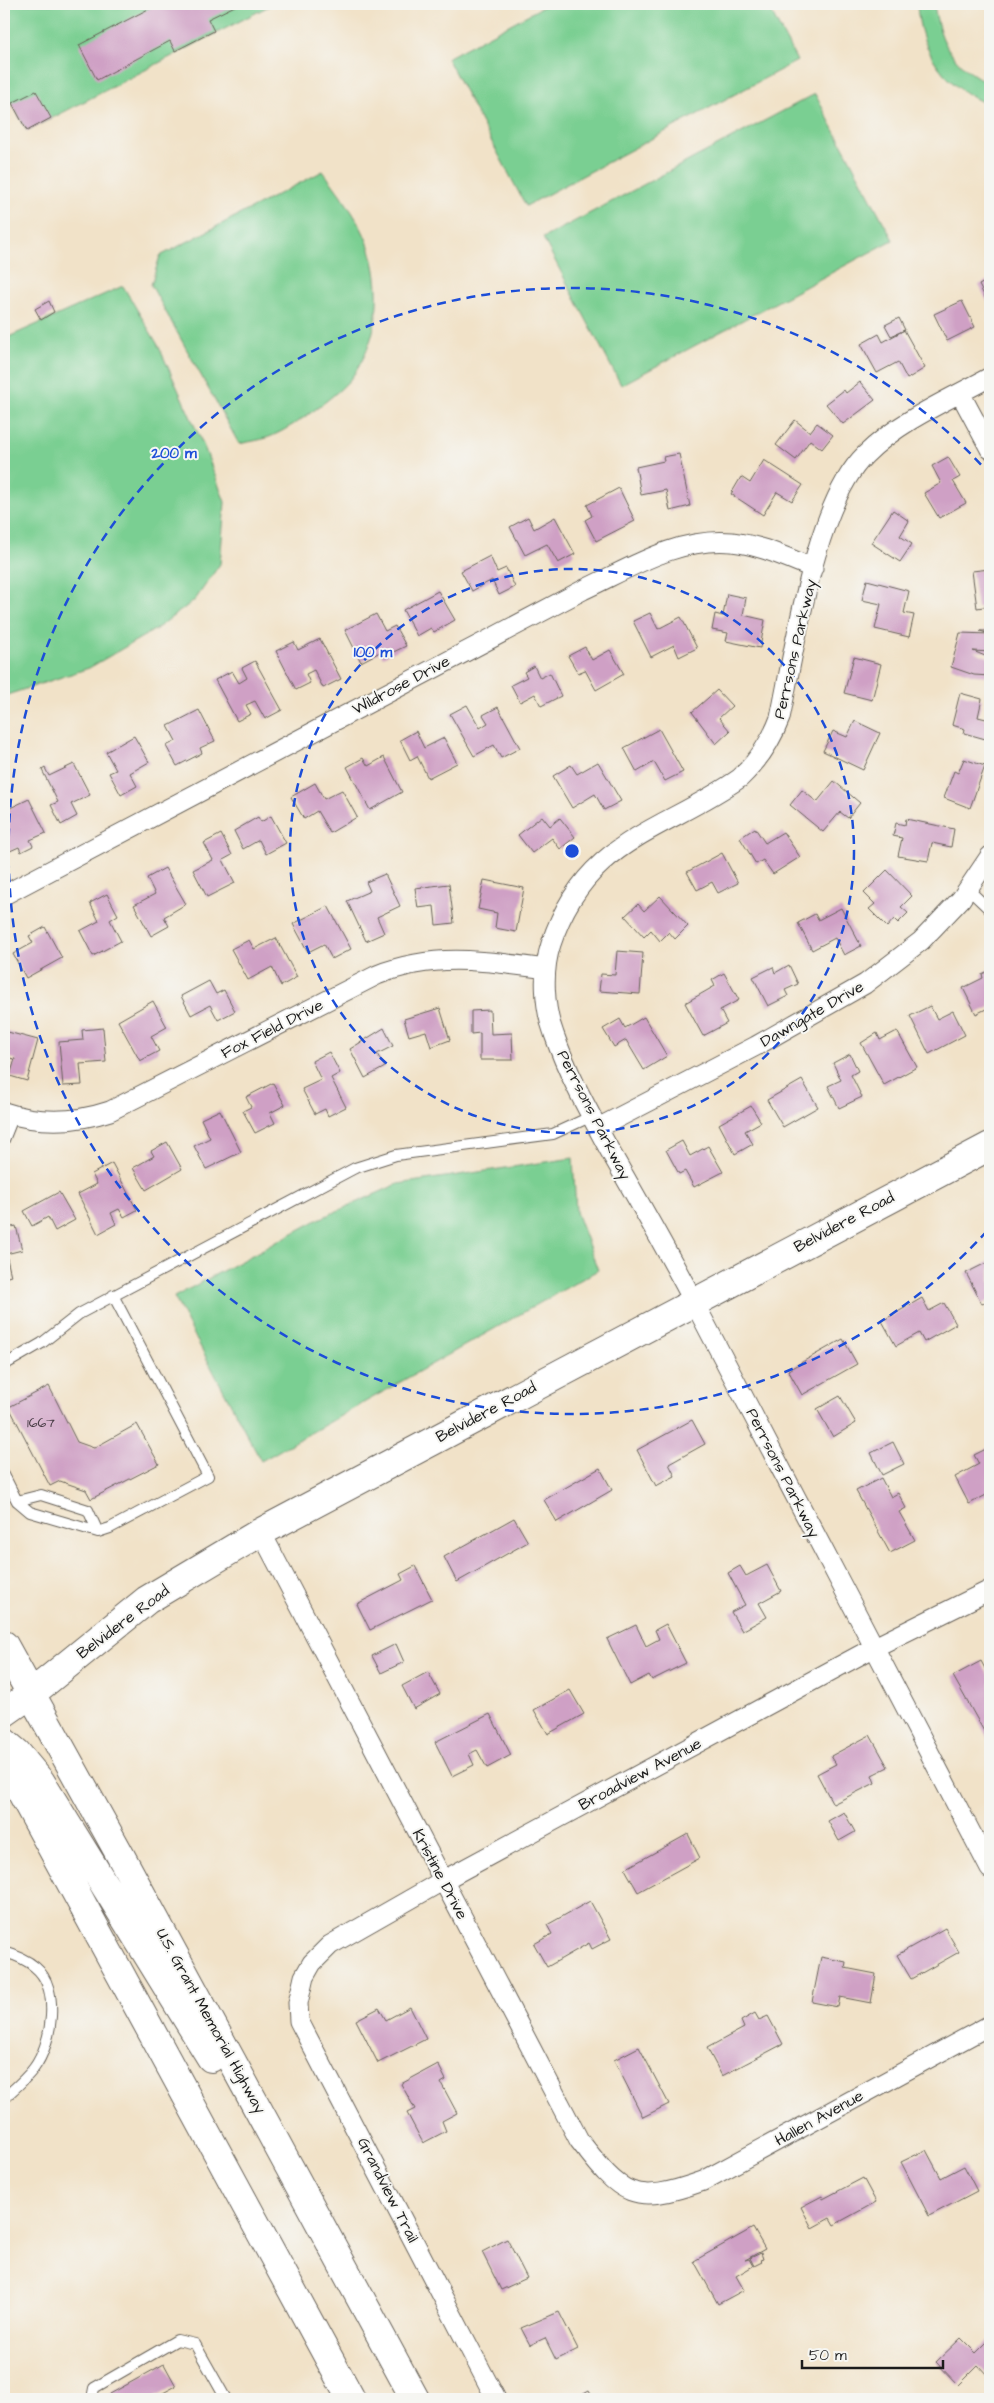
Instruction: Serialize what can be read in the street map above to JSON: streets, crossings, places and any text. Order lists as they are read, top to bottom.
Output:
{
  "streets": {
    "main road": ["Belvidere Road", "U.S. Grant Memorial Highway"],
    "street": [
      "Perrsons Parkway",
      "Wildrose Drive",
      "Dawngate Drive",
      "Fox Field Drive",
      "Broadview Avenue",
      "Kristine Drive",
      "Hallen Avenue",
      "Grandview Trail"
    ]
  },
  "crossings": [
    ["Perrsons Parkway", "Wildrose Drive"],
    ["Perrsons Parkway", "Dawngate Drive"],
    ["Perrsons Parkway", "Fox Field Drive"],
    ["Perrsons Parkway", "Belvidere Road"],
    ["Perrsons Parkway", "Broadview Avenue"],
    ["Belvidere Road", "Kristine Drive"],
    ["Belvidere Road", "U.S. Grant Memorial Highway"],
    ["Broadview Avenue", "Kristine Drive"],
    ["Broadview Avenue", "Grandview Trail"],
    ["Kristine Drive", "Hallen Avenue"]
  ],
  "house_numbers": ["1667"],
  "scale_bar": "50 m",
  "rings": ["200 m", "100 m"]
}
